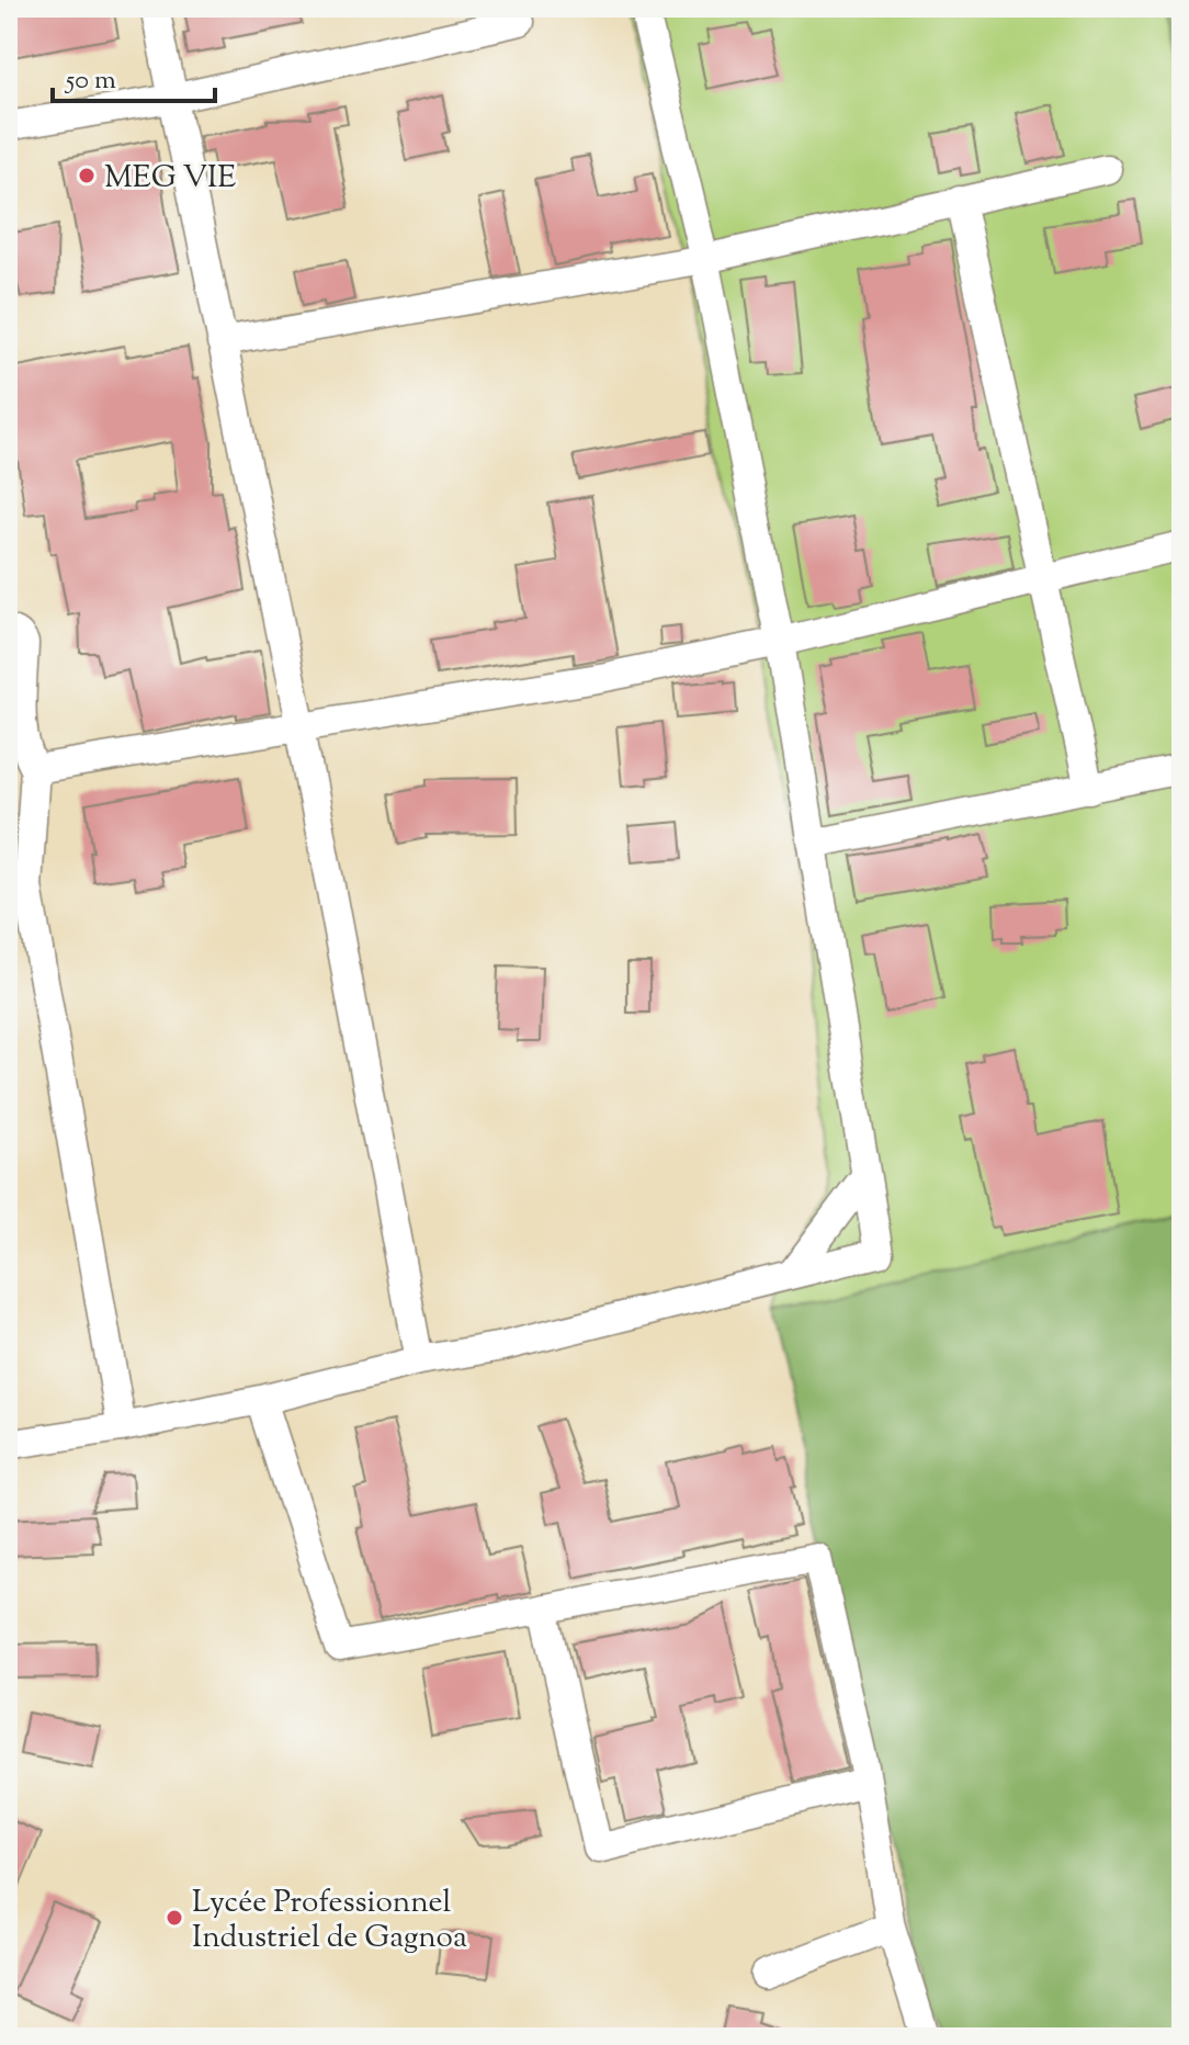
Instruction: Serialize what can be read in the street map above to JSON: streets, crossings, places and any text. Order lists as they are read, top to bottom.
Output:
{
  "places": ["MEG VIE", "Lycée Professionnel Industriel de Gagnoa"],
  "scale_bar": "50 m"
}
